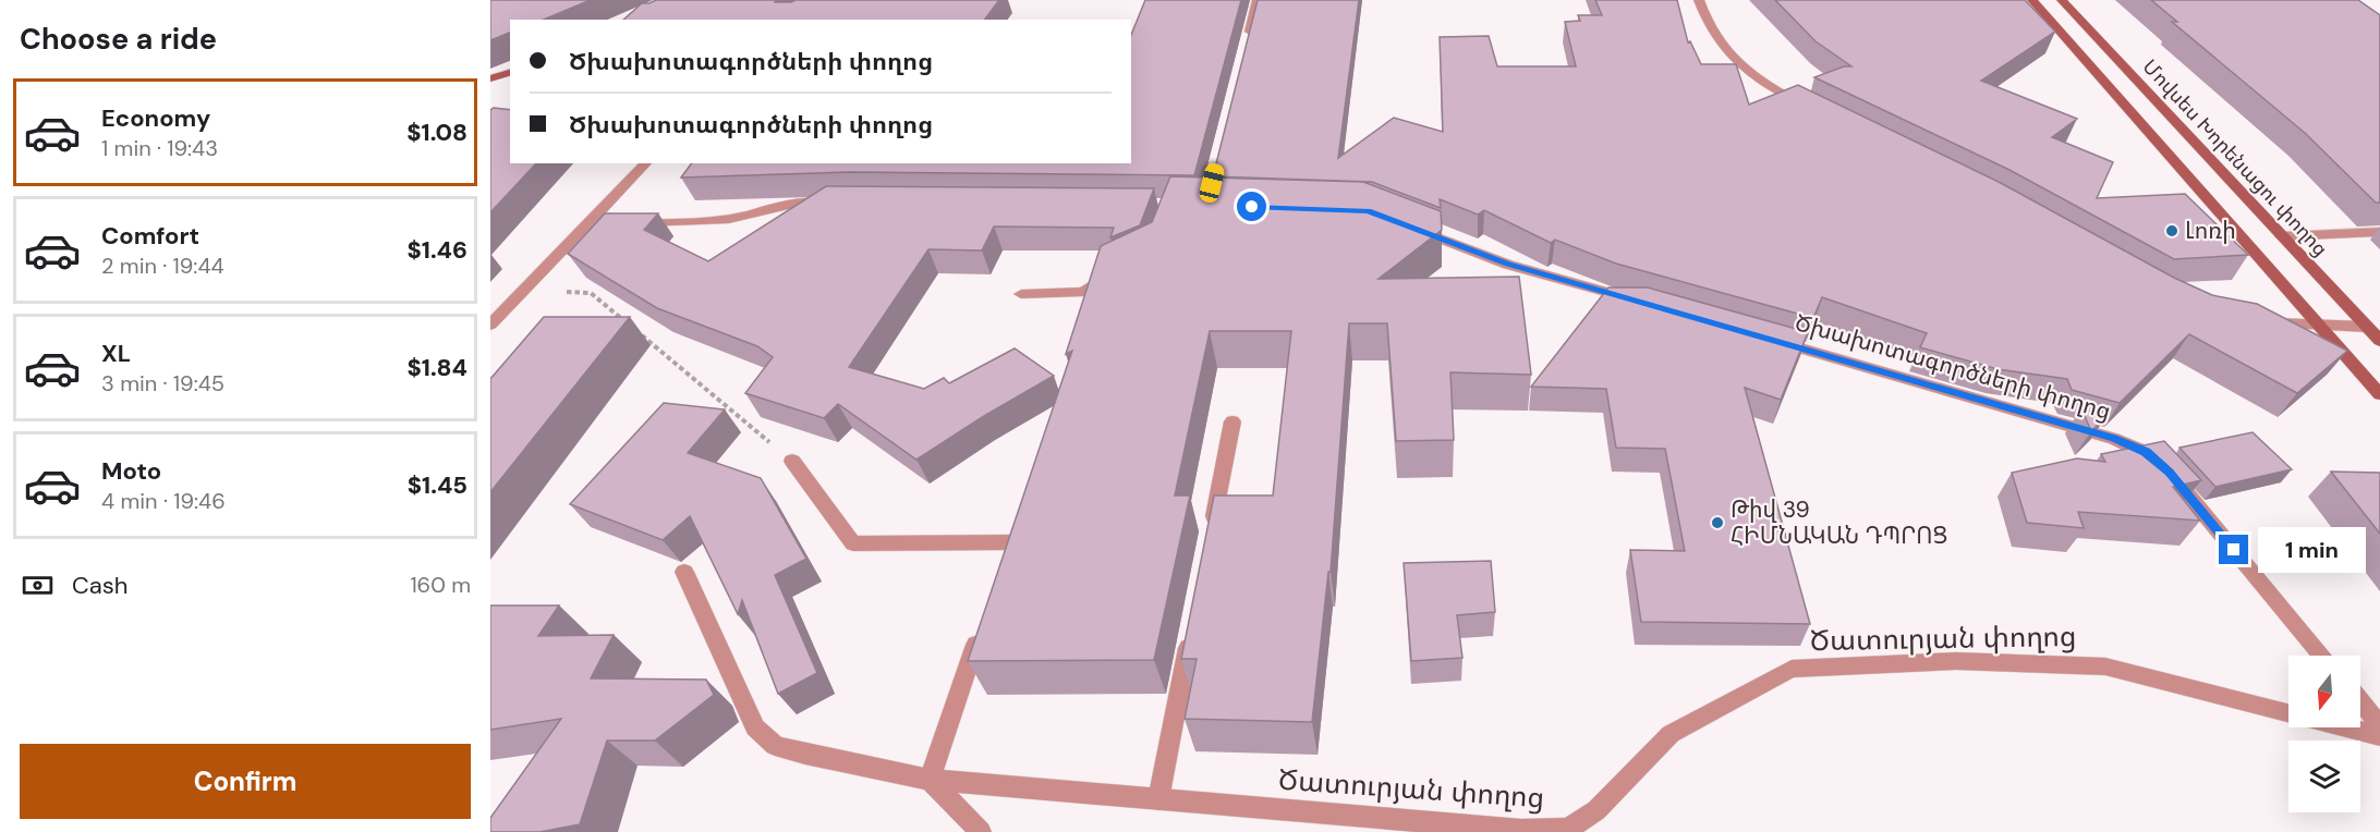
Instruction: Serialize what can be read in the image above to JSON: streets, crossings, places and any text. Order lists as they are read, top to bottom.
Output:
{
  "streets": {
    "main road": ["Մովսես Խորենացու փողոց"],
    "street": ["Ծխախոտագործների փողոց", "Ծատուրյան փողոց"]
  },
  "places": ["Լոռի", "Թիվ 39 ՀԻՄՆԱԿԱՆ ԴՊՐՈՑ"],
  "north": "bottom",
  "page": {
    "heading": "Choose a ride",
    "banner": ["Ծխախոտագործների փողոց", "Ծխախոտագործների փողոց"],
    "list": [
      {
        "name": "Economy",
        "note": "1 min · 19:43",
        "value": "$1.08"
      },
      {
        "name": "Comfort",
        "note": "2 min · 19:44",
        "value": "$1.46"
      },
      {
        "name": "XL",
        "note": "3 min · 19:45",
        "value": "$1.84"
      },
      {
        "name": "Moto",
        "note": "4 min · 19:46",
        "value": "$1.45"
      }
    ],
    "bubble": "1 min",
    "pay": ["Cash", "160 m"],
    "buttons": "Confirm"
  }
}
